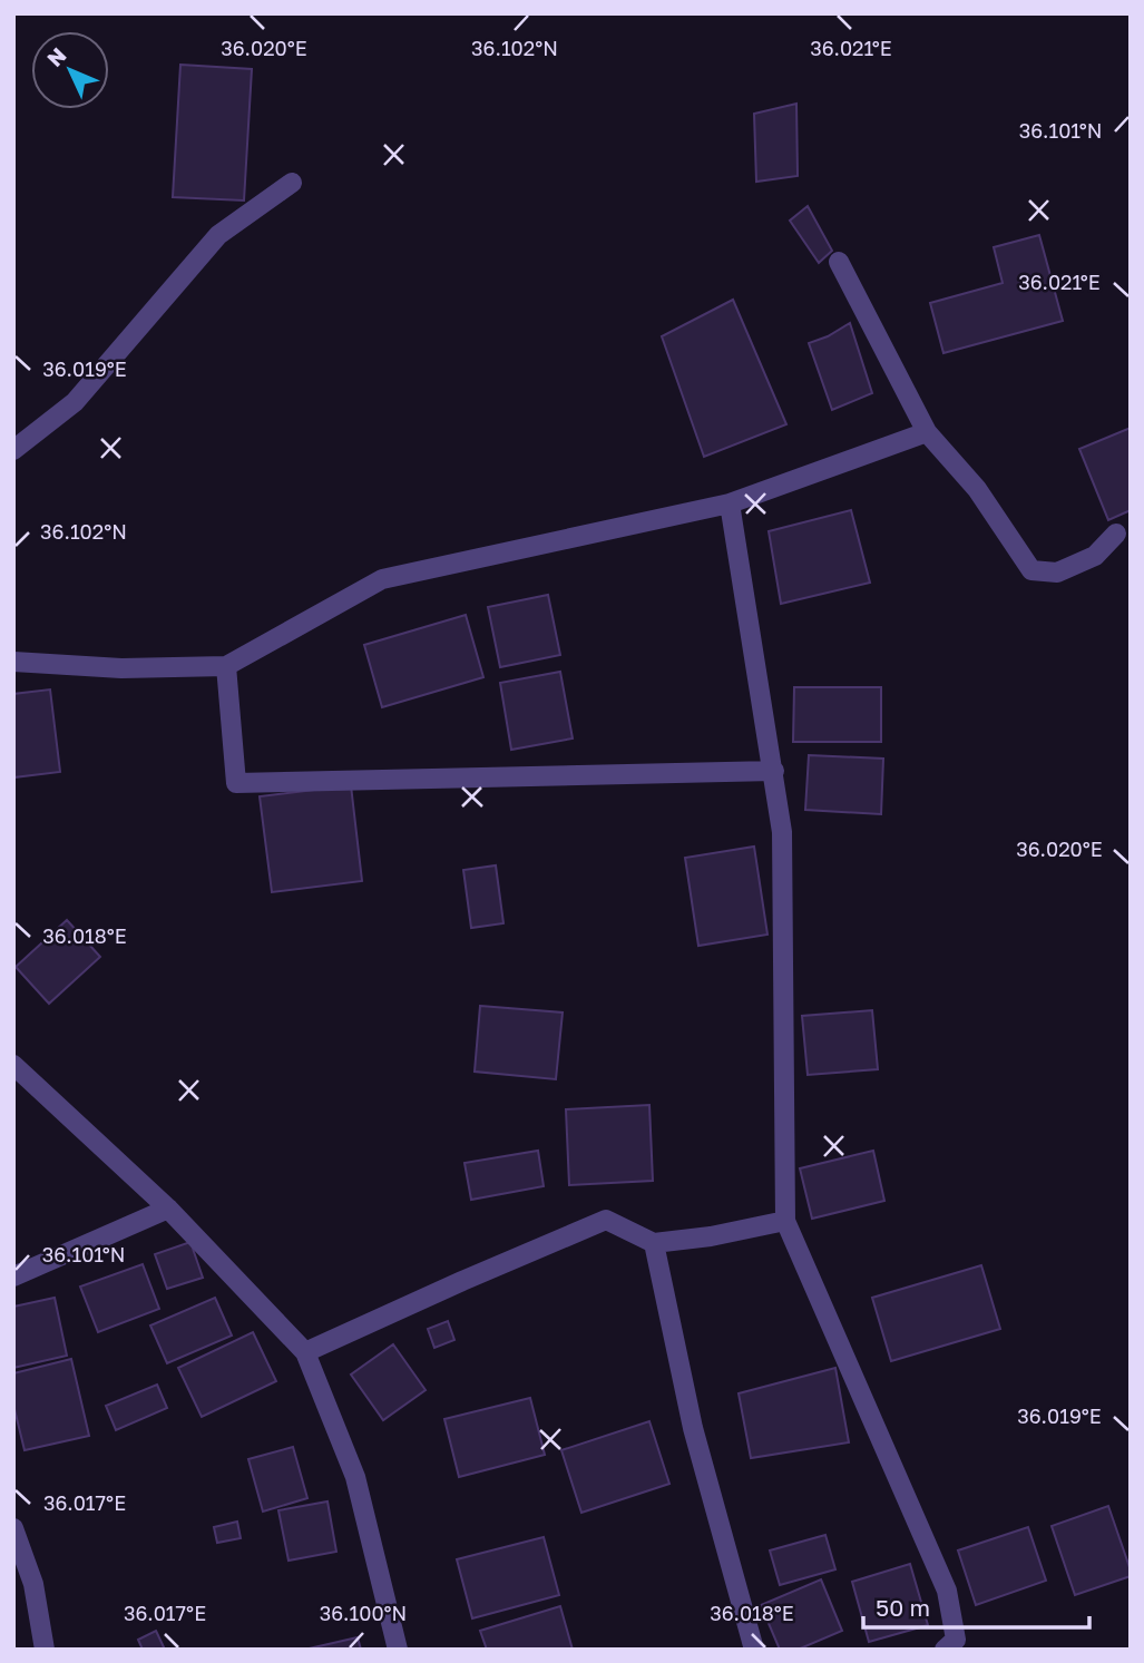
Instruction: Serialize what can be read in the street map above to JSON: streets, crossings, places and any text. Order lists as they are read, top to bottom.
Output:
{
  "scale_bar": "50 m",
  "north": "top left",
  "coordinates": [
    "36.020°E",
    "36.021°E",
    "36.102°N",
    "36.101°N",
    "36.019°E",
    "36.018°E",
    "36.017°E",
    "36.100°N"
  ]
}
